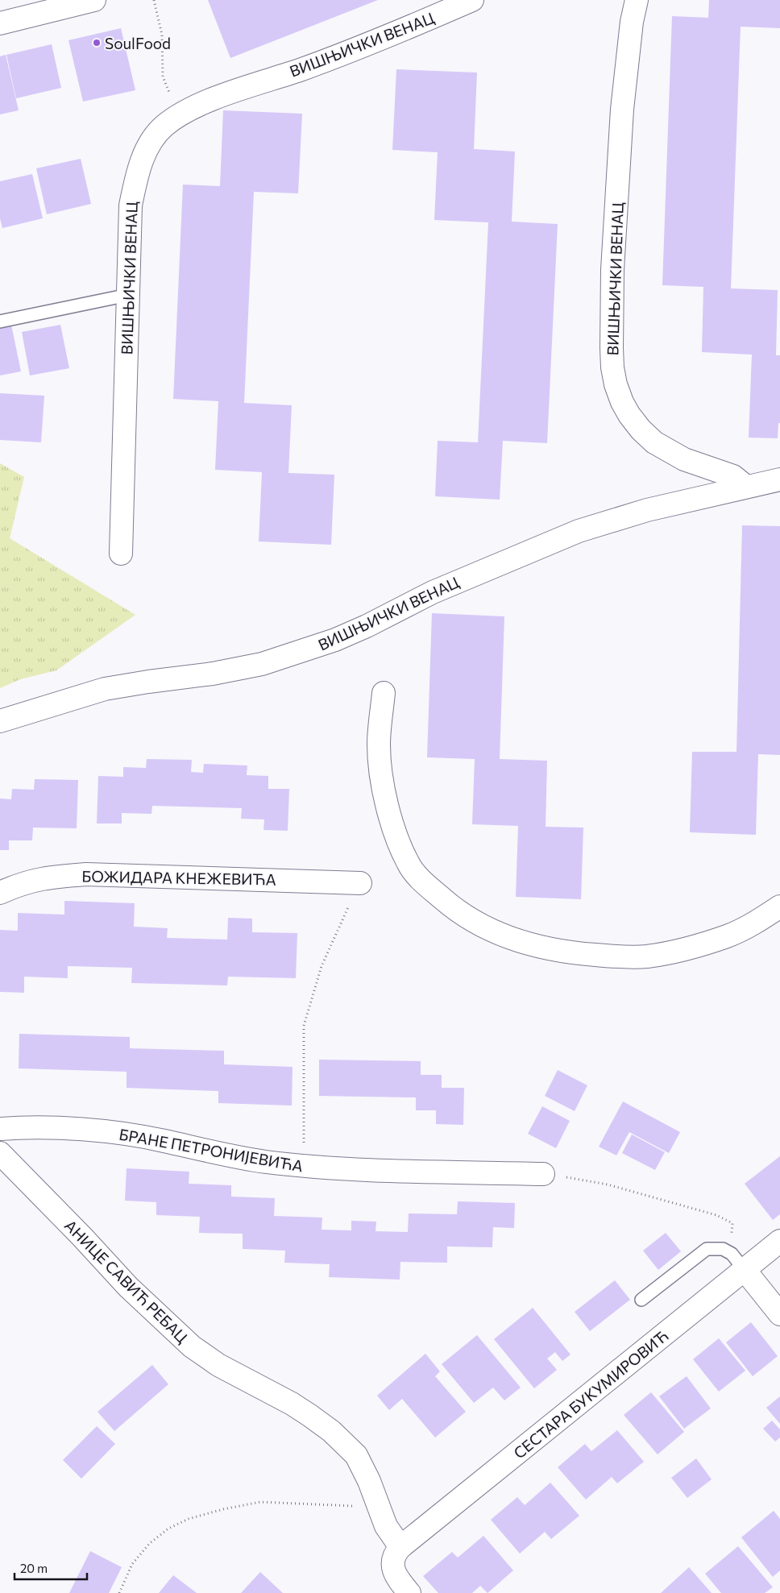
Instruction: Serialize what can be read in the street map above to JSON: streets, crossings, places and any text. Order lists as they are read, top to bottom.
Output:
{
  "streets": {
    "street": [
      "ВИШЊИЧКИ ВЕНАЦ",
      "БОЖИДАРА КНЕЖЕВИЋА",
      "БРАНЕ ПЕТРОНИЈЕВИЋА",
      "АНИЦЕ САВИЋ РЕБАЦ",
      "СЕСТАРА БУКУМИРОВИЋ"
    ]
  },
  "crossings": [
    ["АНИЦЕ САВИЋ РЕБАЦ", "СЕСТАРА БУКУМИРОВИЋ"]
  ],
  "places": ["SoulFood"],
  "scale_bar": "20 m"
}
